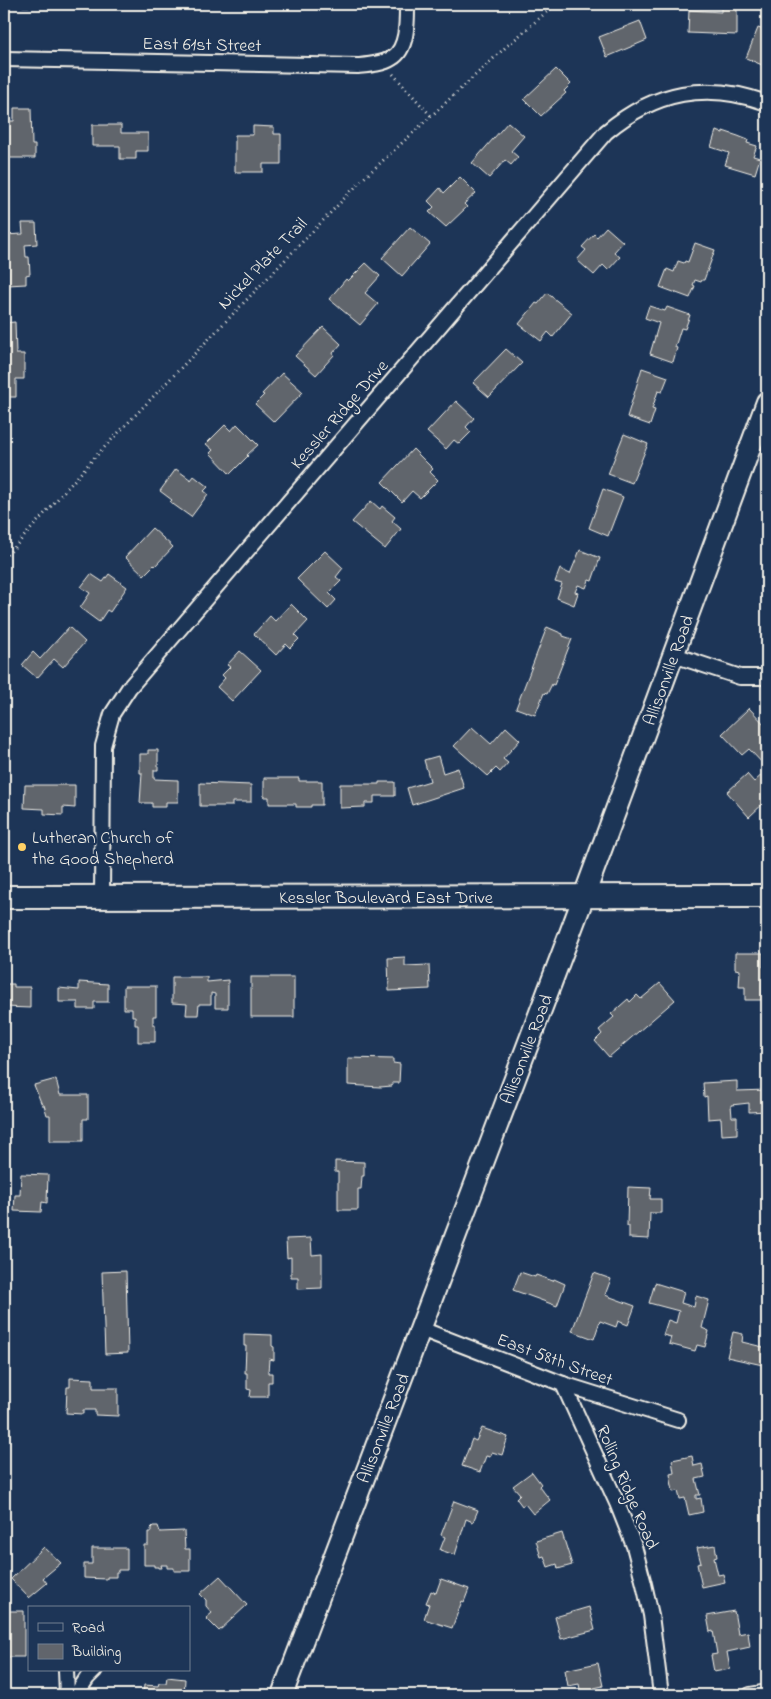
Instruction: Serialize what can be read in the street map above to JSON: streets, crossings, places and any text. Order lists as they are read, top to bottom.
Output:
{
  "streets": {
    "main road": ["Allisonville Road", "Kessler Boulevard East Drive"],
    "street": [
      "East 61st Street",
      "Kessler Ridge Drive",
      "East 58th Street",
      "Rolling Ridge Road"
    ],
    "path": ["Nickel Plate Trail"]
  },
  "crossings": [
    ["Kessler Ridge Drive", "Kessler Boulevard East Drive"],
    ["Allisonville Road", "Kessler Boulevard East Drive"],
    ["Allisonville Road", "East 58th Street"],
    ["East 58th Street", "Rolling Ridge Road"]
  ],
  "places": ["Lutheran Church of the Good Shepherd"],
  "legend": ["Road", "Building"]
}
